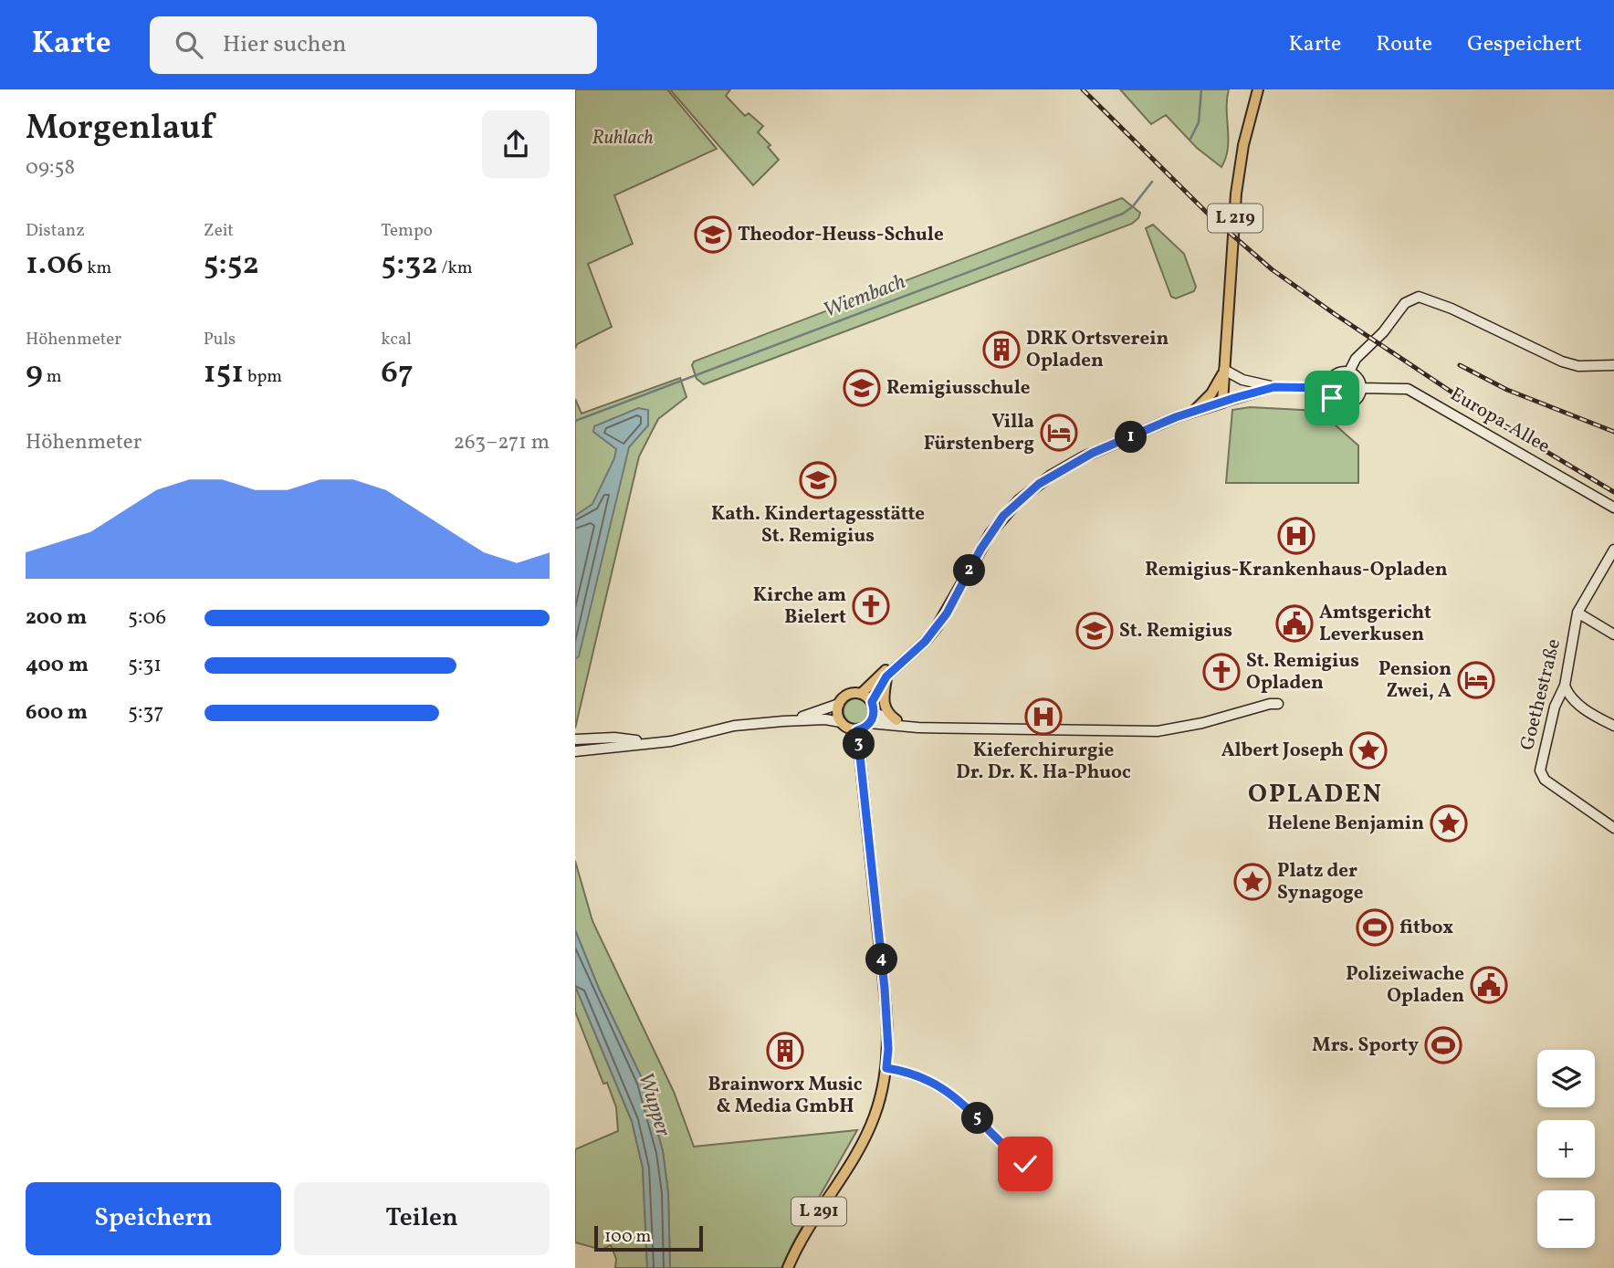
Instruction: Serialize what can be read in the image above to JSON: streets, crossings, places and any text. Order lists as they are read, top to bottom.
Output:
{
  "streets": {
    "main road": ["L 219", "L 291"],
    "street": ["Europa-Allee", "Goethestraße"]
  },
  "crossings": [
    ["L 219", "L 291"]
  ],
  "districts": ["OPLADEN"],
  "water": ["Wiembach", "Wupper"],
  "parks": ["Ruhlach"],
  "places": {
    "school or university": [
      "Theodor-Heuss-Schule",
      "Remigiusschule",
      "Kath. Kindertagesstätte St. Remigius",
      "St. Remigius"
    ],
    "building": ["DRK Ortsverein Opladen", "Brainworx Music & Media GmbH"],
    "hotel": ["Villa Fürstenberg", "Pension Zwei, A"],
    "hospital": ["Remigius-Krankenhaus-Opladen", "Kieferchirurgie Dr. Dr. K. Ha-Phuoc"],
    "church": ["Kirche am Bielert", "St. Remigius Opladen"],
    "public building": ["Amtsgericht Leverkusen", "Polizeiwache Opladen"],
    "place": ["Albert Joseph", "Helene Benjamin", "Platz der Synagoge"],
    "sports": ["fitbox", "Mrs. Sporty"]
  },
  "scale_bar": "100 m",
  "page": {
    "header": "Karte",
    "search": "Hier suchen",
    "nav": ["Karte", "Route", "Gespeichert"],
    "heading": ["Morgenlauf", "09:58"],
    "stats": [
      ["Distanz", "1.06 km"],
      ["Zeit", "5:52"],
      ["Tempo", "5:32 /km"],
      ["Höhenmeter", "9 m"],
      ["Puls", "151 bpm"],
      ["kcal", "67"]
    ],
    "chart": ["Höhenmeter", "263–271 m"],
    "pins": [
      "1",
      "2",
      "3",
      "4",
      "5"
    ],
    "list": [
      {
        "name": "200 m",
        "note": "5:06"
      },
      {
        "name": "400 m",
        "note": "5:31"
      },
      {
        "name": "600 m",
        "note": "5:37"
      }
    ],
    "map_buttons": ["+", "−"],
    "buttons": ["Speichern", "Teilen"],
    "scale": "100 m"
  }
}
